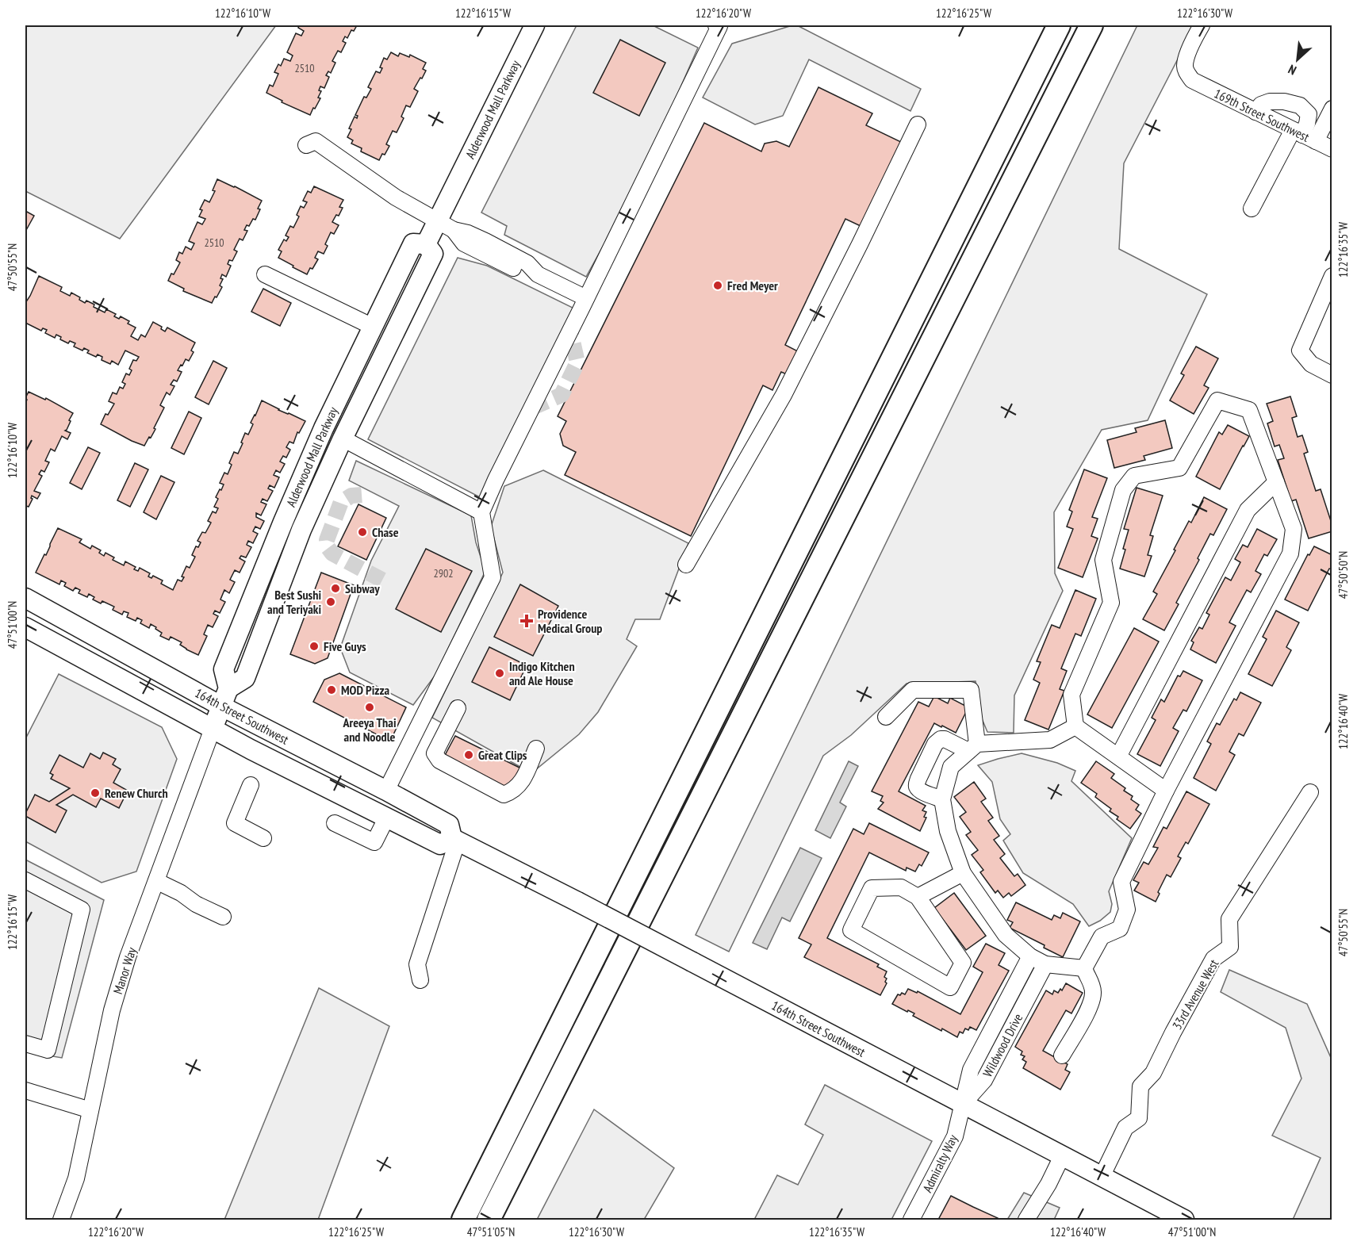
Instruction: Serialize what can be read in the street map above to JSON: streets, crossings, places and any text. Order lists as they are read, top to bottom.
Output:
{
  "streets": {
    "main road": ["Alderwood Mall Parkway", "164th Street Southwest"],
    "street": [
      "169th Street Southwest",
      "Manor Way",
      "33rd Avenue West",
      "Wildwood Drive",
      "Admiralty Way"
    ]
  },
  "crossings": [
    ["Alderwood Mall Parkway", "164th Street Southwest"],
    ["Alderwood Mall Parkway", "Manor Way"],
    ["164th Street Southwest", "Manor Way"],
    ["164th Street Southwest", "33rd Avenue West"],
    ["164th Street Southwest", "Wildwood Drive"],
    ["164th Street Southwest", "Admiralty Way"],
    ["Wildwood Drive", "Admiralty Way"]
  ],
  "places": {
    "other": [
      "Fred Meyer",
      "Chase",
      "Subway",
      "Best Sushi and Teriyaki",
      "Five Guys",
      "Indigo Kitchen and Ale House",
      "MOD Pizza",
      "Areeya Thai and Noodle",
      "Great Clips",
      "Renew Church"
    ],
    "health": ["Providence Medical Group"]
  },
  "house_numbers": ["2510", "2510", "2902"],
  "north": "bottom left",
  "coordinates": [
    "122°16'10\"W",
    "122°16'15\"W",
    "122°16'20\"W",
    "122°16'25\"W",
    "122°16'30\"W",
    "122°16'35\"W",
    "47°50'55\"N",
    "47°50'50\"N",
    "47°51'00\"N",
    "122°16'40\"W",
    "47°51'05\"N"
  ]
}
